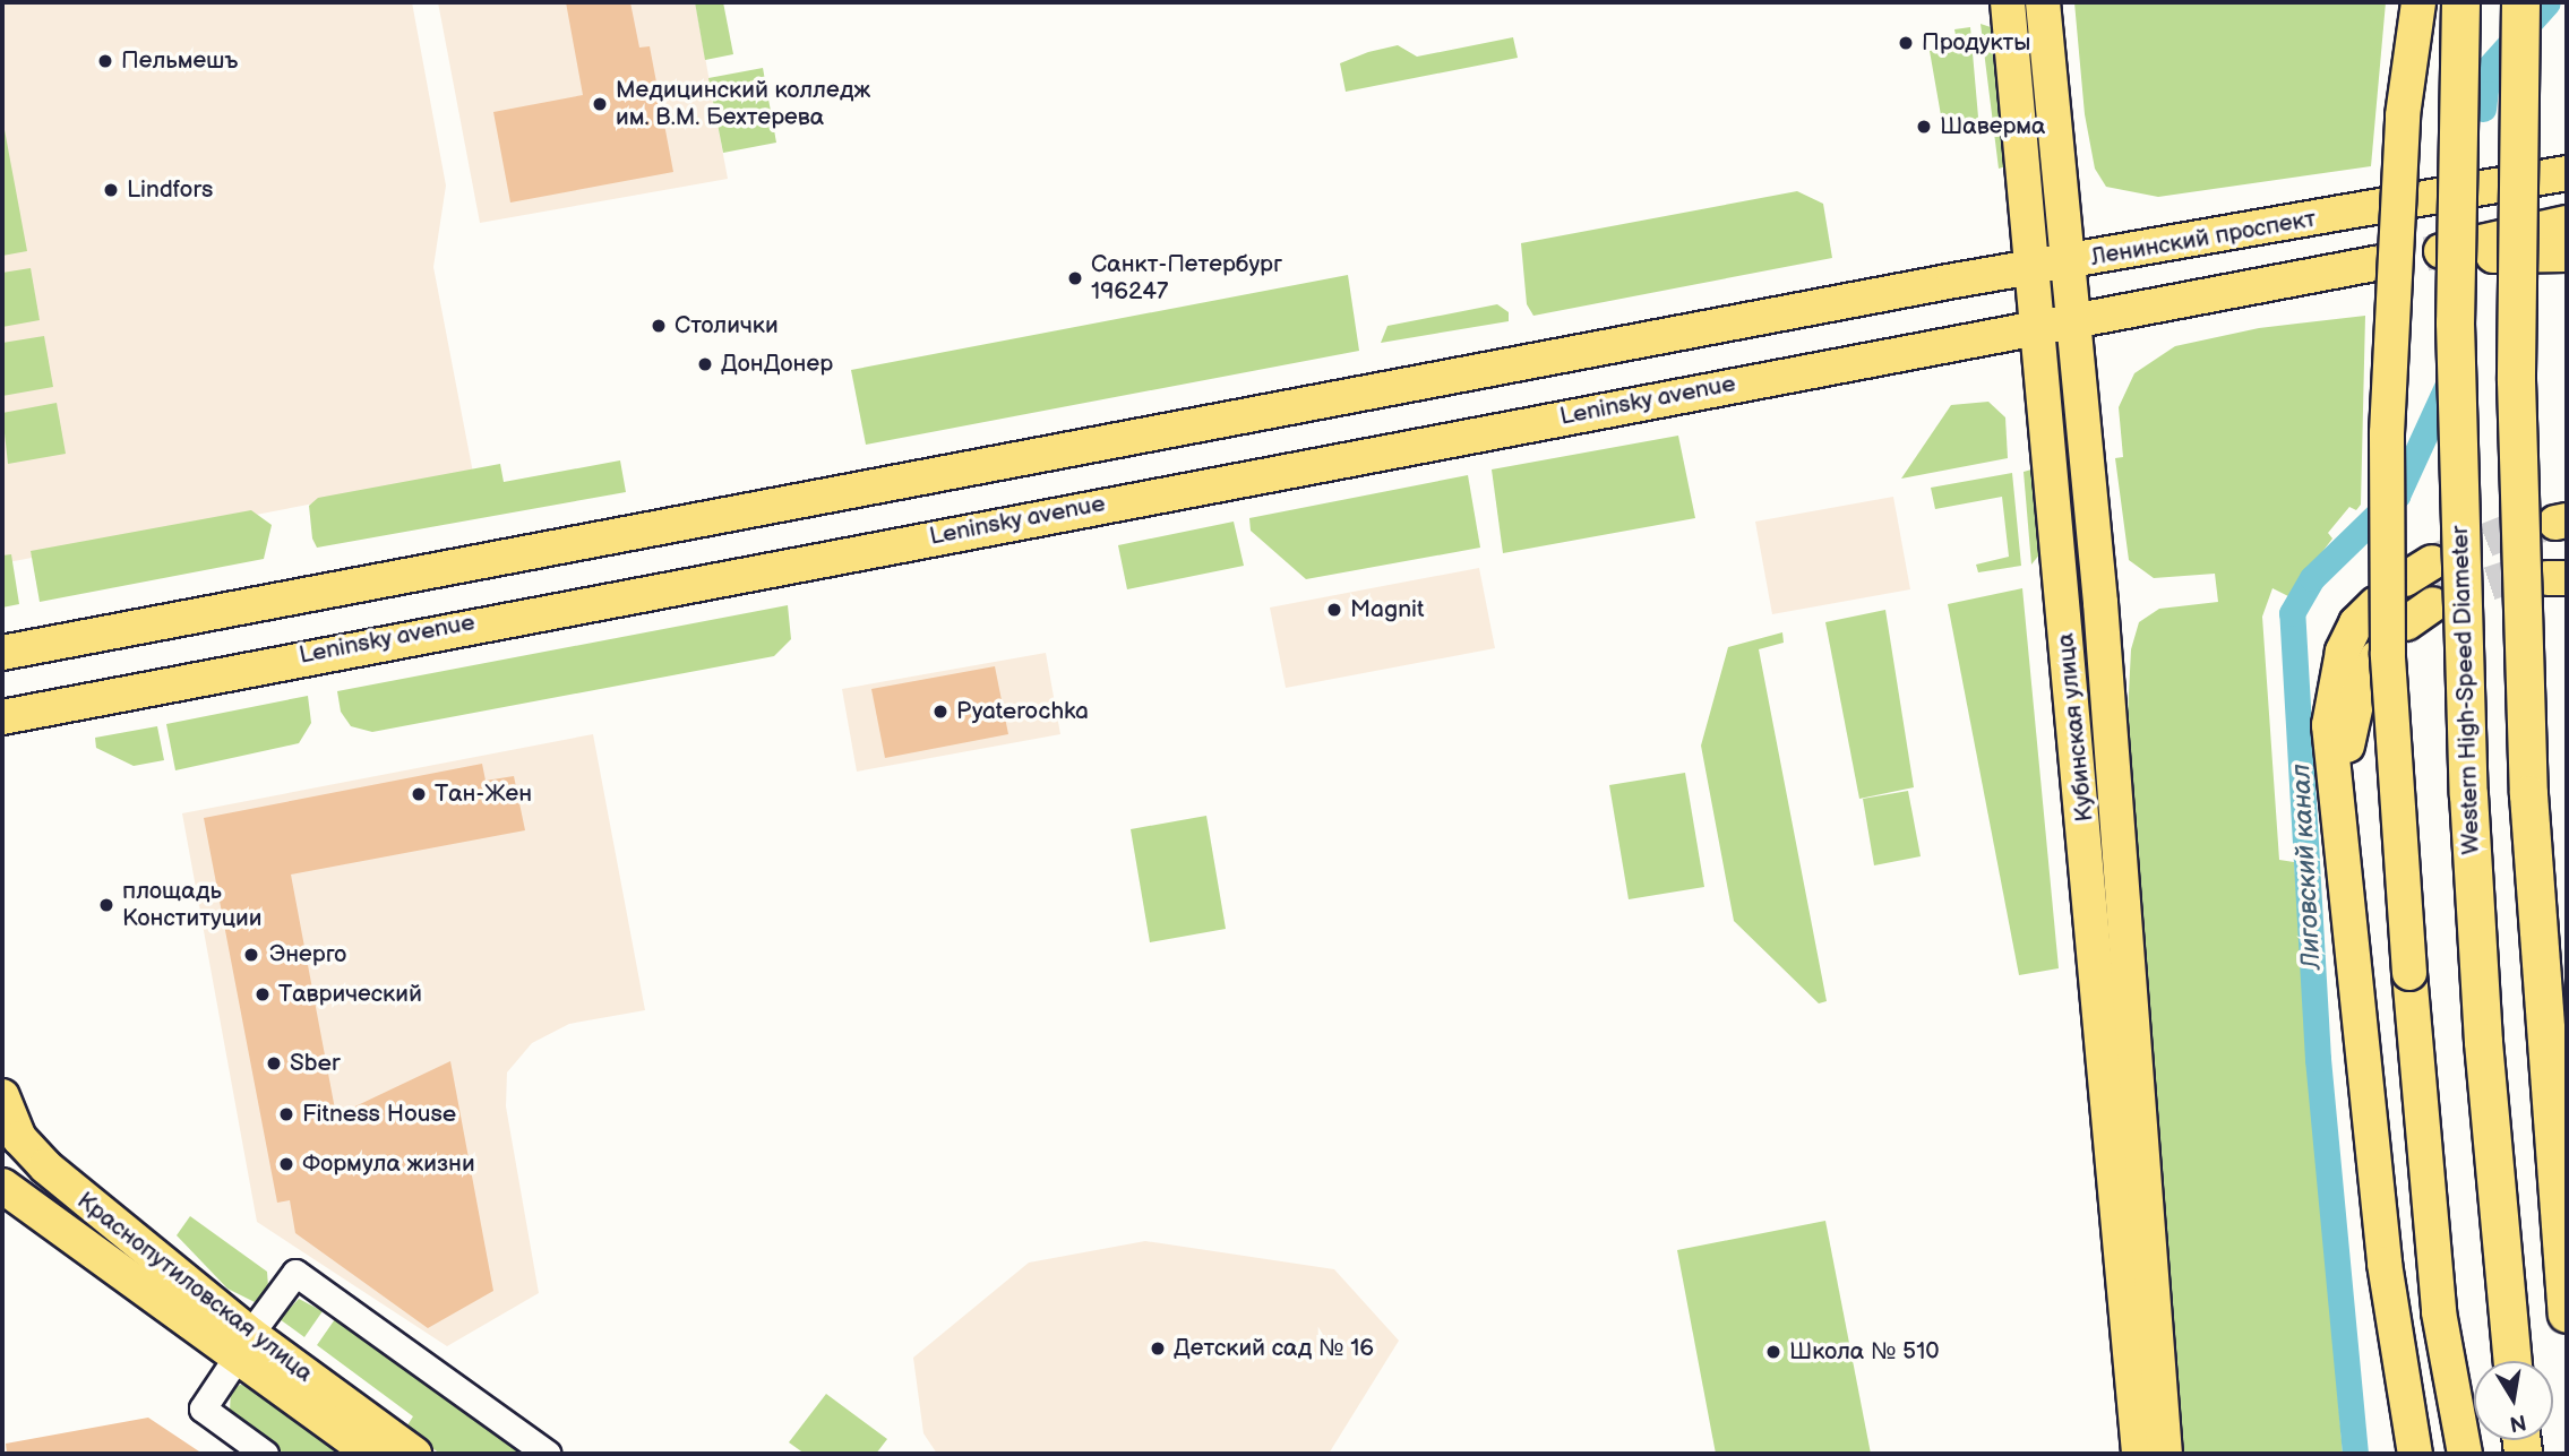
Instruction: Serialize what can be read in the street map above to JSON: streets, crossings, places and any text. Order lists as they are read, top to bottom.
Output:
{
  "streets": {
    "highway": ["Western High-Speed Diameter"],
    "main road": [
      "Ленинский проспект",
      "Leninsky avenue",
      "Кубинская улица",
      "Краснопутиловская улица"
    ]
  },
  "crossings": [
    ["Ленинский проспект", "Кубинская улица"],
    ["Leninsky avenue", "Кубинская улица"]
  ],
  "water": ["Лиговский канал"],
  "places": [
    "Продукты",
    "Пельмешъ",
    "Медицинский колледж им. В.М. Бехтерева",
    "Шаверма",
    "Lindfors",
    "Санкт-Петербург 196247",
    "Столички",
    "ДонДонер",
    "Magnit",
    "Pyaterochka",
    "Тан-Жен",
    "площадь Конституции",
    "Энерго",
    "Таврический",
    "Sber",
    "Fitness House",
    "Формула жизни",
    "Детский сад № 16",
    "Школа № 510"
  ],
  "north": "bottom"
}
